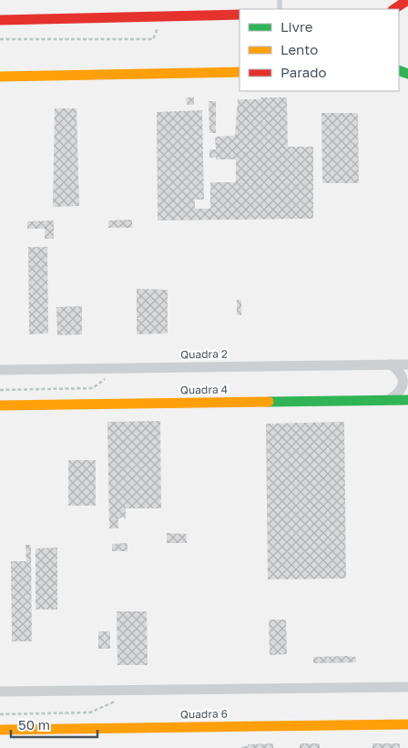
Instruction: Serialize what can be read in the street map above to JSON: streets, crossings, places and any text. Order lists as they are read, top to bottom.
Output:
{
  "streets": {
    "street": ["Quadra 2", "Quadra 4", "Quadra 6"]
  },
  "legend": ["Livre", "Lento", "Parado"],
  "scale_bar": "50 m"
}
